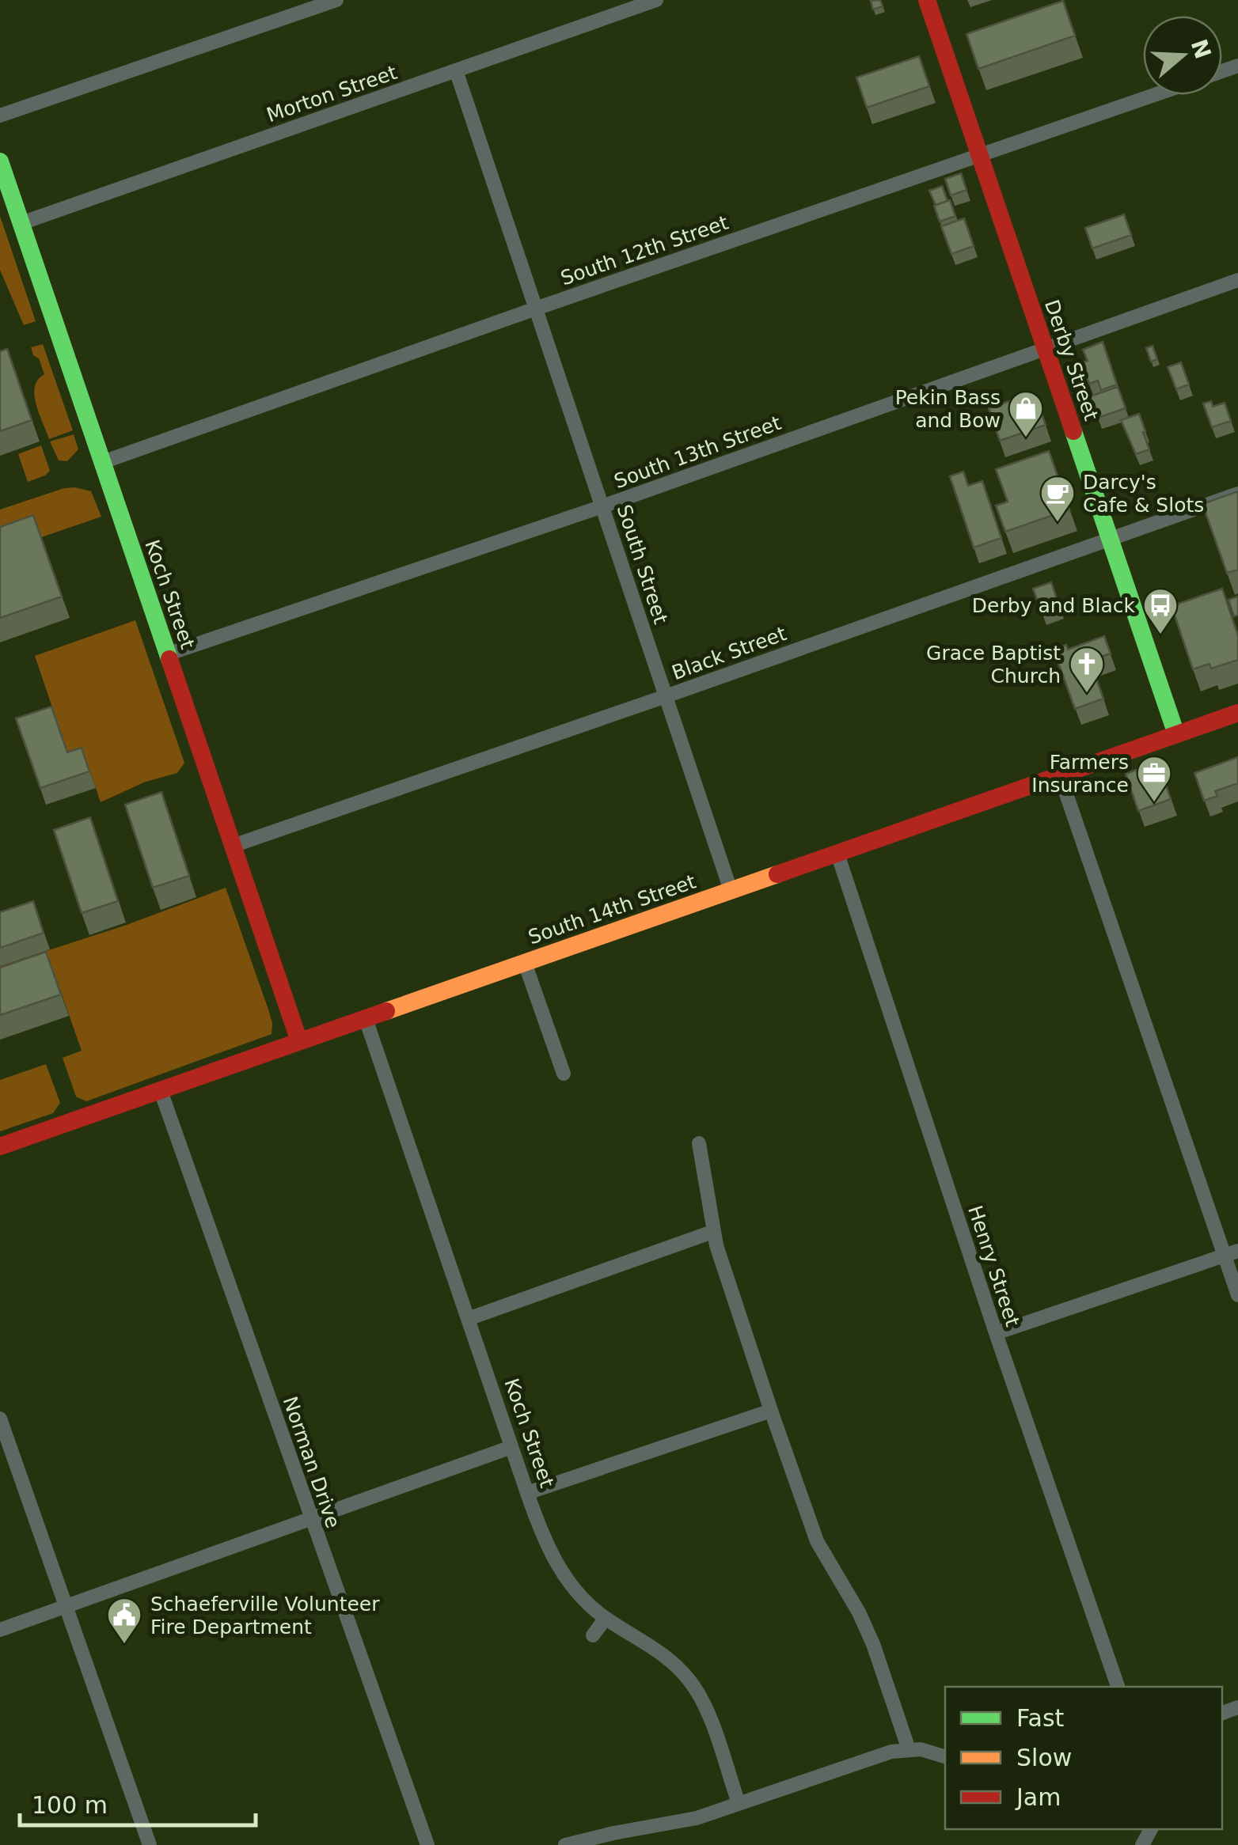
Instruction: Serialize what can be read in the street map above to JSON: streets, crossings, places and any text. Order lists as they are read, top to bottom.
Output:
{
  "streets": {
    "main road": ["Derby Street", "Koch Street", "South 14th Street"],
    "street": [
      "Morton Street",
      "South 12th Street",
      "South 13th Street",
      "South Street",
      "Black Street",
      "Henry Street",
      "Norman Drive"
    ]
  },
  "crossings": [
    ["Morton Street", "South Street"],
    ["Morton Street", "Koch Street"],
    ["South 12th Street", "Derby Street"],
    ["South 12th Street", "South Street"],
    ["South 12th Street", "Koch Street"],
    ["Derby Street", "South 13th Street"],
    ["Derby Street", "Black Street"],
    ["Derby Street", "South 14th Street"],
    ["South 13th Street", "South Street"],
    ["South 13th Street", "Koch Street"],
    ["South Street", "Black Street"],
    ["South Street", "South 14th Street"],
    ["Koch Street", "Black Street"],
    ["Koch Street", "South 14th Street"],
    ["South 14th Street", "Henry Street"],
    ["South 14th Street", "Norman Drive"]
  ],
  "places": {
    "shop": ["Pekin Bass and Bow"],
    "cafe": ["Darcy's Cafe & Slots"],
    "bus stop": ["Derby and Black"],
    "church": ["Grace Baptist Church"],
    "office": ["Farmers Insurance"],
    "public building": ["Schaeferville Volunteer Fire Department"]
  },
  "legend": ["Fast", "Slow", "Jam"],
  "scale_bar": "100 m",
  "north": "right"
}
